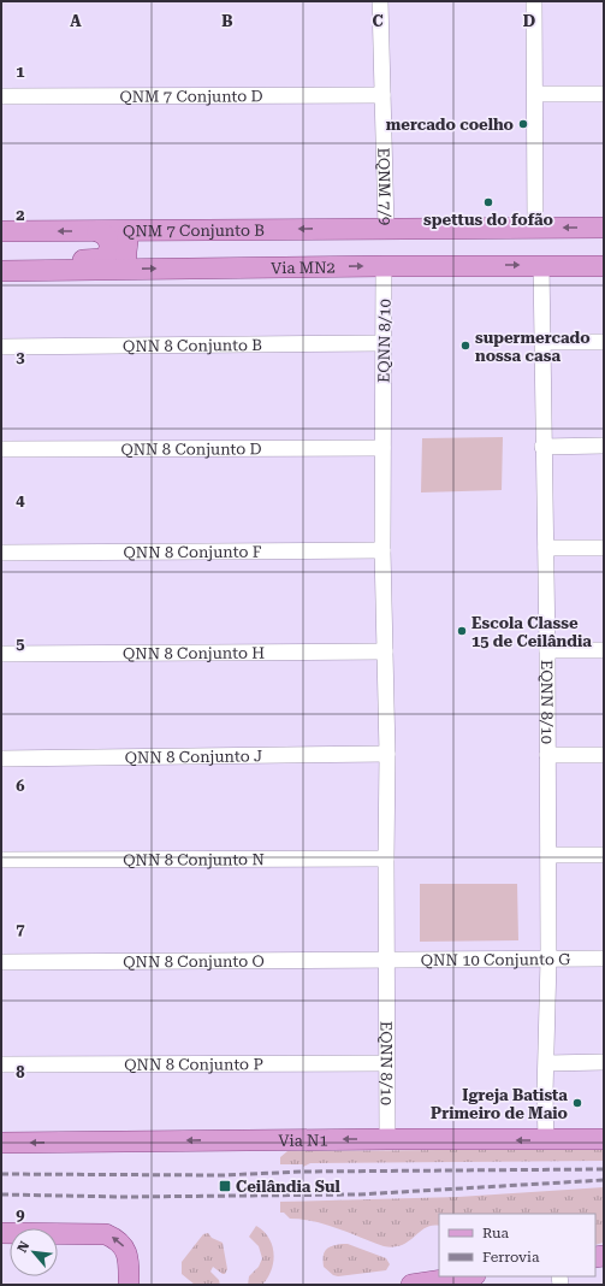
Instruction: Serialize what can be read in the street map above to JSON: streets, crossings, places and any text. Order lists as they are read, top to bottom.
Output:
{
  "streets": {
    "main road": [
      "EQNM 7/9",
      "QNM 7 Conjunto B",
      "Via MN2",
      "Via N1"
    ],
    "street": [
      "QNM 7 Conjunto D",
      "EQNN 8/10",
      "QNN 8 Conjunto B",
      "QNN 8 Conjunto D",
      "QNN 8 Conjunto F",
      "QNN 8 Conjunto H",
      "QNN 8 Conjunto J",
      "QNN 8 Conjunto N",
      "QNN 10 Conjunto G",
      "QNN 8 Conjunto O",
      "QNN 8 Conjunto P"
    ]
  },
  "crossings": [
    ["QNM 7 Conjunto D", "EQNM 7/9"],
    ["EQNM 7/9", "QNM 7 Conjunto B"],
    ["Via MN2", "EQNN 8/10"],
    ["EQNN 8/10", "QNN 8 Conjunto B"],
    ["EQNN 8/10", "QNN 8 Conjunto D"],
    ["EQNN 8/10", "QNN 8 Conjunto F"],
    ["EQNN 8/10", "QNN 8 Conjunto H"],
    ["EQNN 8/10", "QNN 8 Conjunto J"],
    ["EQNN 8/10", "QNN 8 Conjunto N"],
    ["EQNN 8/10", "QNN 10 Conjunto G"],
    ["EQNN 8/10", "QNN 8 Conjunto O"],
    ["EQNN 8/10", "QNN 8 Conjunto P"],
    ["EQNN 8/10", "Via N1"],
    ["QNN 10 Conjunto G", "QNN 8 Conjunto O"]
  ],
  "one_way": ["QNM 7 Conjunto B", "Via MN2", "Via N1"],
  "places": {
    "other": [
      "mercado coelho",
      "spettus do fofão",
      "supermercado nossa casa",
      "Escola Classe 15 de Ceilândia",
      "Igreja Batista Primeiro de Maio"
    ],
    "transit": ["Ceilândia Sul"]
  },
  "legend": ["Rua", "Ferrovia"],
  "north": "top left",
  "grid": {
    "columns": [
      "A",
      "B",
      "C",
      "D"
    ],
    "rows": [
      "1",
      "2",
      "3",
      "4",
      "5",
      "6",
      "7",
      "8",
      "9"
    ]
  }
}
